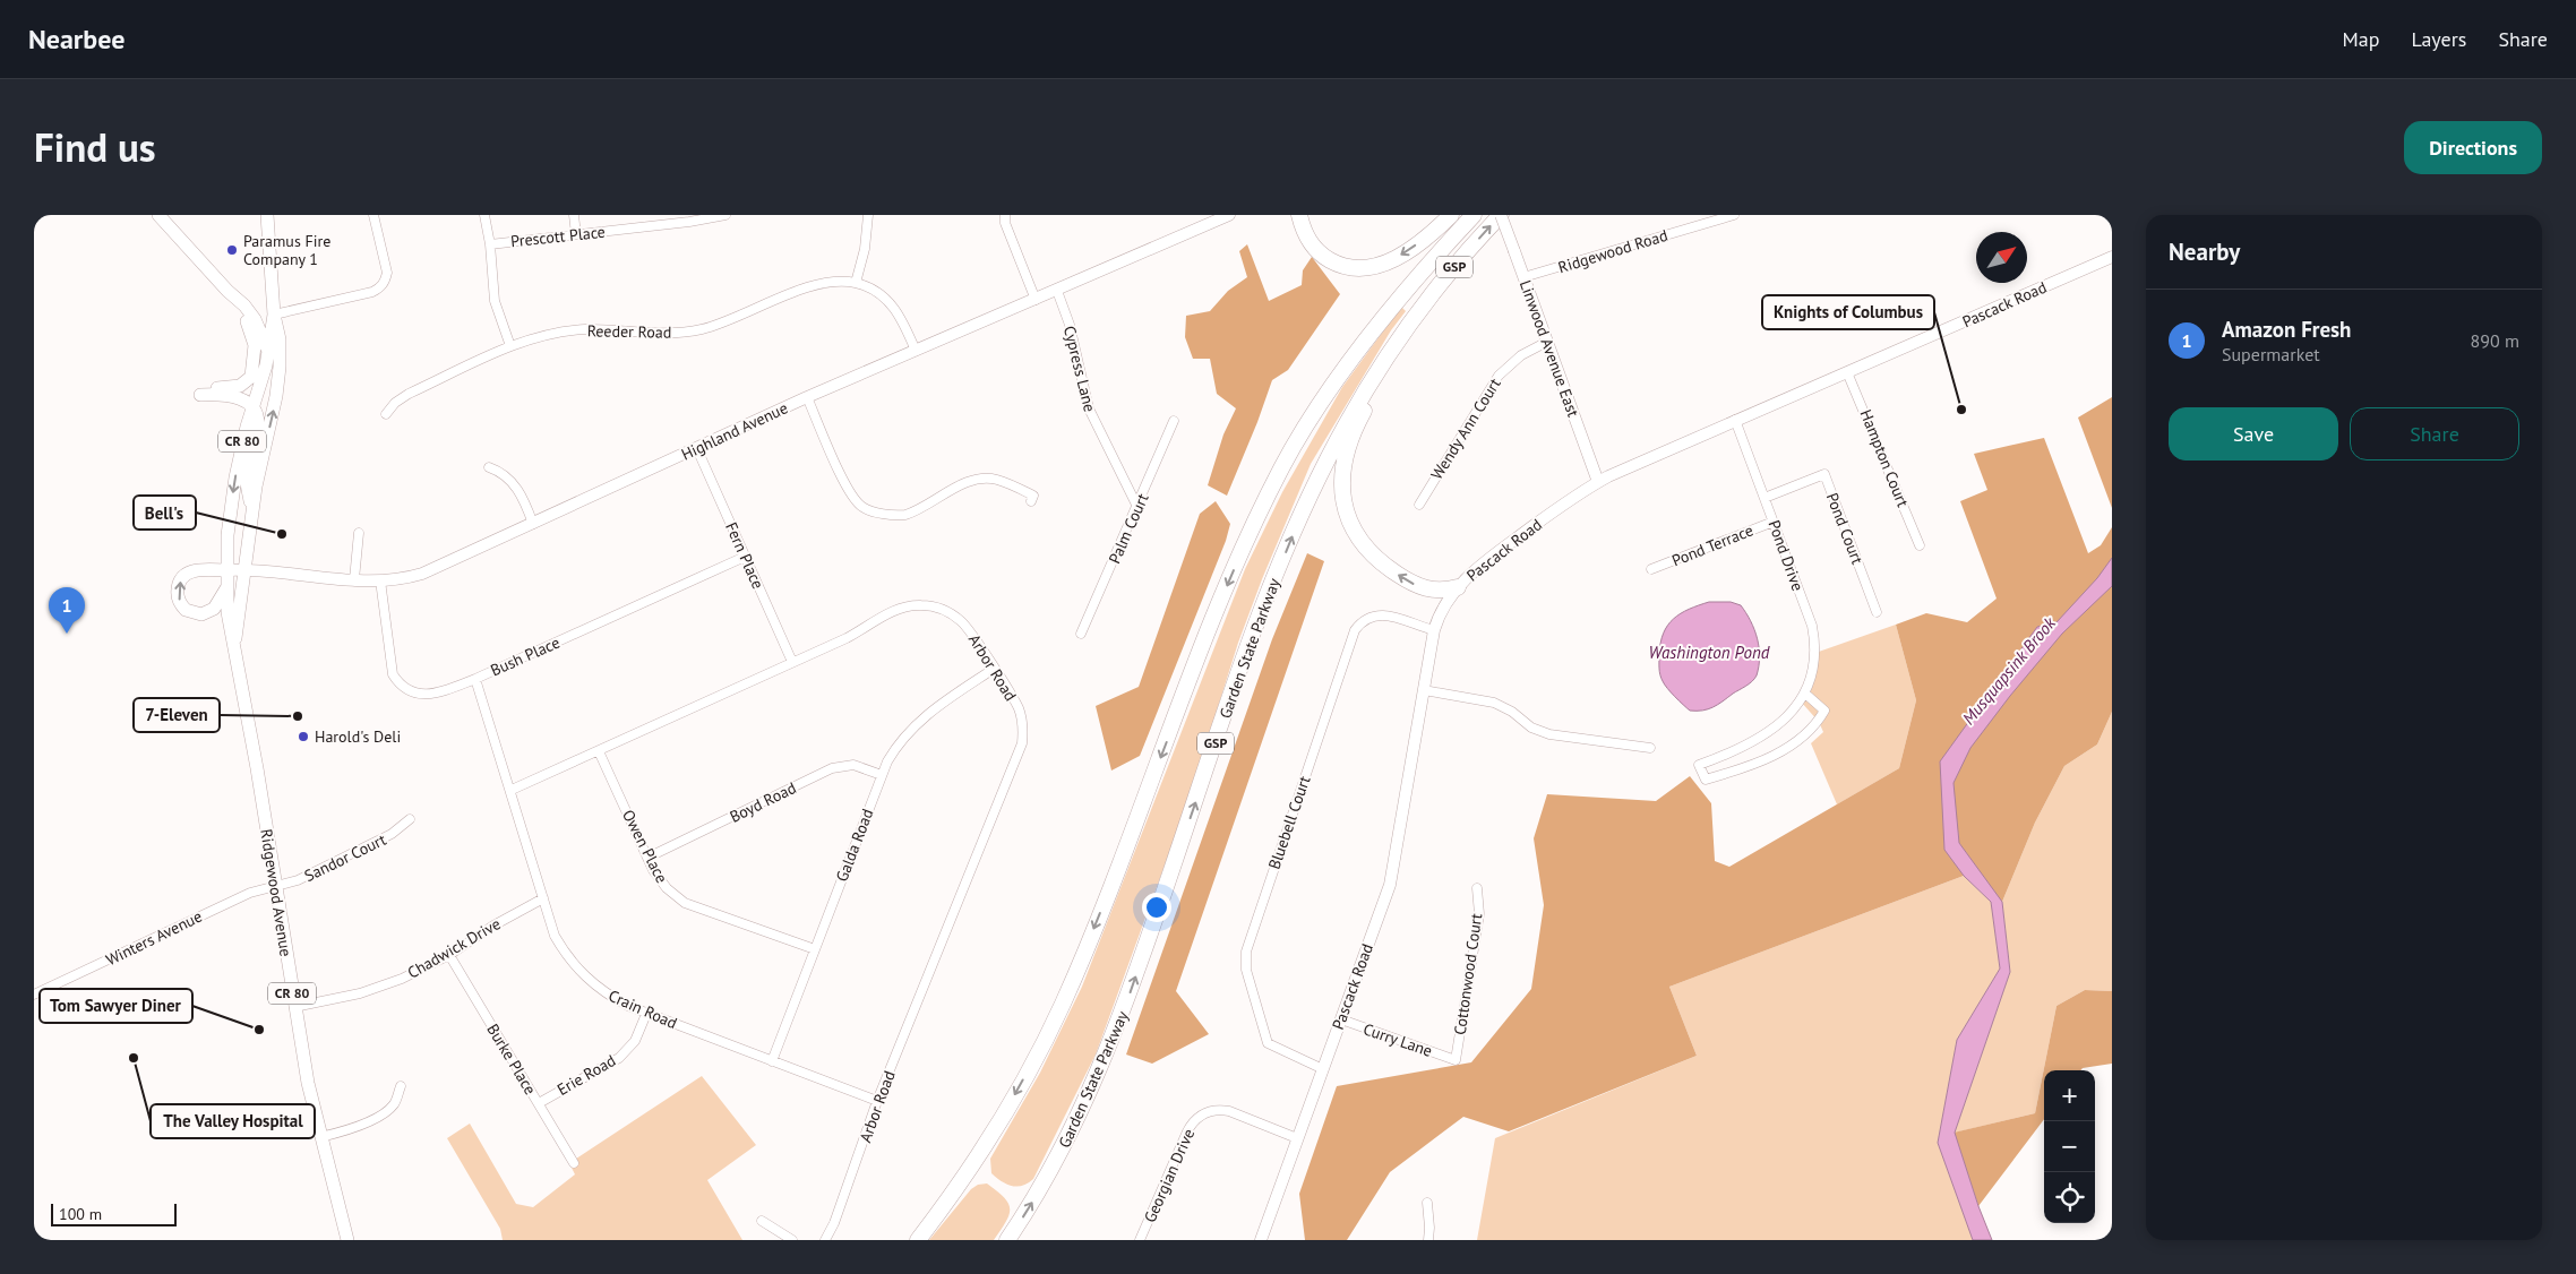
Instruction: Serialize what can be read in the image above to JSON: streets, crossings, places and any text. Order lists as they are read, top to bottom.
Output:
{
  "streets": {
    "highway": ["GSP", "Garden State Parkway"],
    "main road": ["CR 80", "Ridgewood Avenue"],
    "street": [
      "Prescott Place",
      "Ridgewood Road",
      "Pascack Road",
      "Reeder Road",
      "Linwood Avenue East",
      "Cypress Lane",
      "Wendy Ann Court",
      "Highland Avenue",
      "Hampton Court",
      "Palm Court",
      "Pond Court",
      "Pond Terrace",
      "Fern Place",
      "Pond Drive",
      "Bush Place",
      "Arbor Road",
      "Boyd Road",
      "Bluebell Court",
      "Galda Road",
      "Owen Place",
      "Sandor Court",
      "Winters Avenue",
      "Chadwick Drive",
      "Cottonwood Court",
      "Crain Road",
      "Curry Lane",
      "Burke Place",
      "Erie Road",
      "Georgian Drive"
    ]
  },
  "crossings": [
    ["Ridgewood Road", "Linwood Avenue East"],
    ["Pascack Road", "Linwood Avenue East"],
    ["Pascack Road", "Hampton Court"],
    ["Pascack Road", "Pond Drive"],
    ["Pascack Road", "Bluebell Court"],
    ["Pascack Road", "Curry Lane"],
    ["Pascack Road", "Georgian Drive"],
    ["Reeder Road", "Highland Avenue"],
    ["Linwood Avenue East", "Wendy Ann Court"],
    ["Linwood Avenue East", "Garden State Parkway"],
    ["Cypress Lane", "Highland Avenue"],
    ["Cypress Lane", "Palm Court"],
    ["Highland Avenue", "Fern Place"],
    ["Highland Avenue", "Bush Place"],
    ["Highland Avenue", "Ridgewood Avenue"],
    ["Pond Court", "Pond Drive"],
    ["Pond Terrace", "Pond Drive"],
    ["Fern Place", "Bush Place"],
    ["Fern Place", "Arbor Road"],
    ["Bush Place", "Crain Road"],
    ["Arbor Road", "Galda Road"],
    ["Arbor Road", "Owen Place"],
    ["Arbor Road", "Crain Road"],
    ["Boyd Road", "Galda Road"],
    ["Boyd Road", "Owen Place"],
    ["Galda Road", "Owen Place"],
    ["Galda Road", "Crain Road"],
    ["Sandor Court", "Ridgewood Avenue"],
    ["Sandor Court", "Winters Avenue"],
    ["Ridgewood Avenue", "Winters Avenue"],
    ["Ridgewood Avenue", "Chadwick Drive"],
    ["Chadwick Drive", "Crain Road"],
    ["Chadwick Drive", "Burke Place"],
    ["Cottonwood Court", "Curry Lane"],
    ["Crain Road", "Erie Road"],
    ["Burke Place", "Erie Road"]
  ],
  "water": ["Washington Pond", "Musquapsink Brook"],
  "places": [
    "Paramus Fire Company 1",
    "Knights of Columbus",
    "Bell's",
    "7-Eleven",
    "Harold's Deli",
    "Tom Sawyer Diner",
    "The Valley Hospital"
  ],
  "scale_bar": "100 m",
  "north": "top right",
  "page": {
    "header": "Nearbee",
    "nav": ["Map", "Layers", "Share"],
    "title": "Find us",
    "buttons": [
      "Directions",
      ["Save", "Share"]
    ],
    "heading": "Nearby",
    "list": [
      {
        "mark": "1",
        "name": "Amazon Fresh",
        "note": "Supermarket",
        "value": "890 m"
      }
    ],
    "pins": "1",
    "map_buttons": ["+", "−"],
    "scale": "100 m"
  }
}
